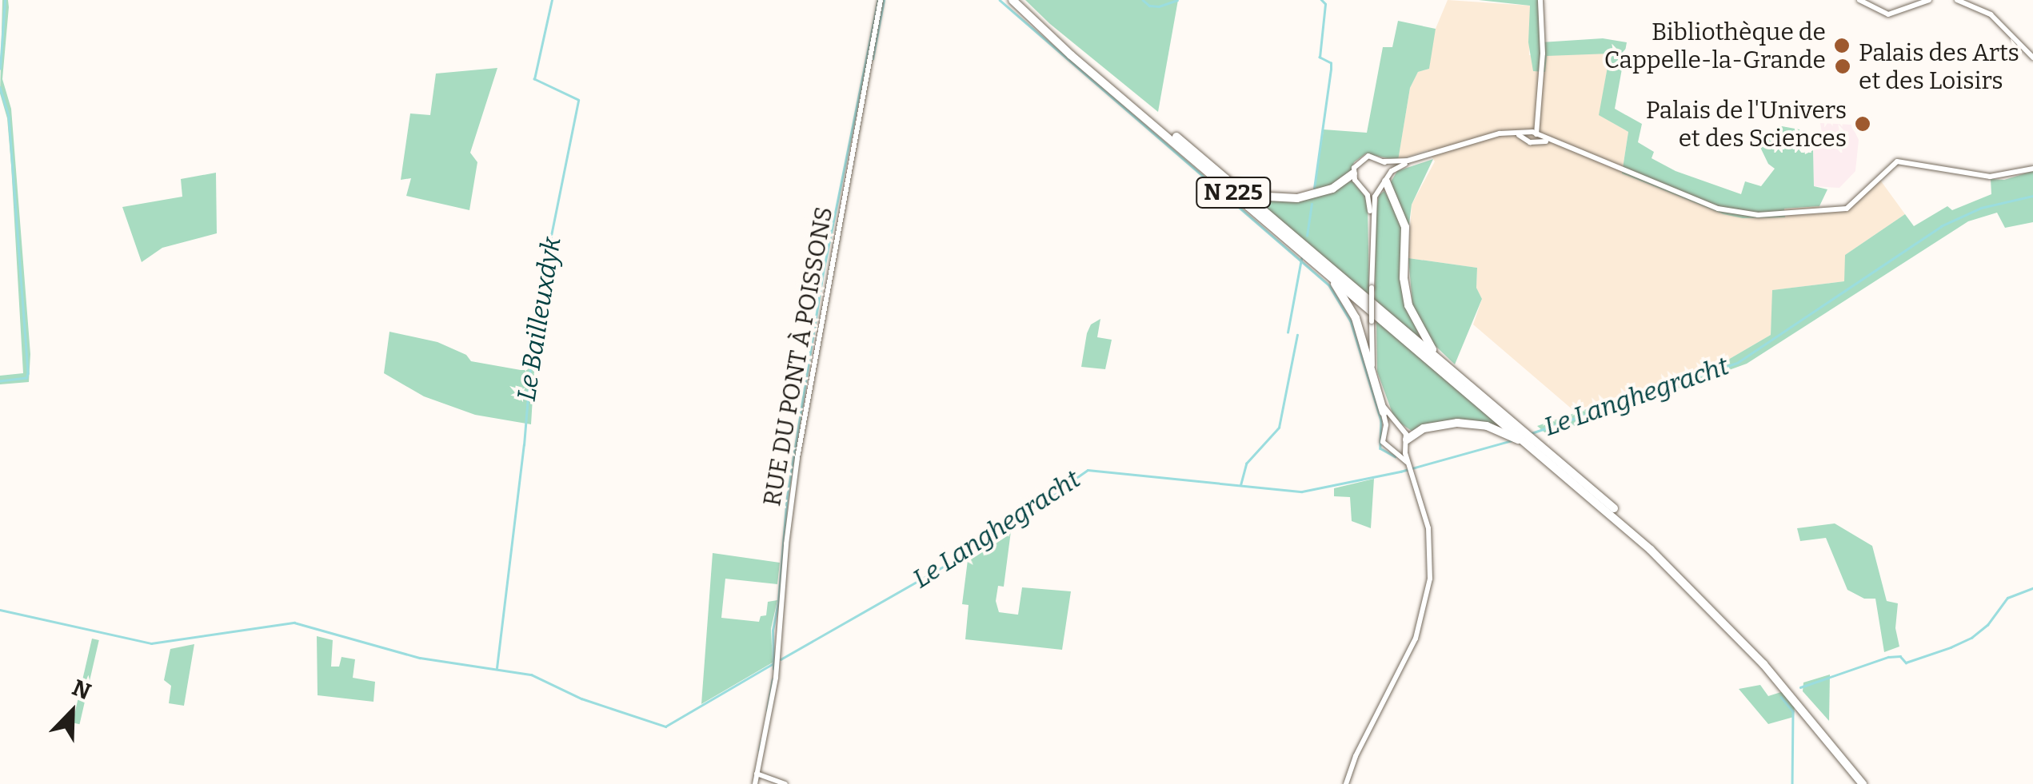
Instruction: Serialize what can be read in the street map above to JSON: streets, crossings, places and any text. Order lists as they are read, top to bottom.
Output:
{
  "streets": {
    "highway": ["N 225"],
    "street": ["RUE DU PONT À POISSONS"]
  },
  "water": ["Le Bailleuxdyk", "Le Langhegracht"],
  "places": ["Bibliothèque de Cappelle-la-Grande", "Palais des Arts et des Loisirs", "Palais de l'Univers et des Sciences"],
  "north": "top right"
}
